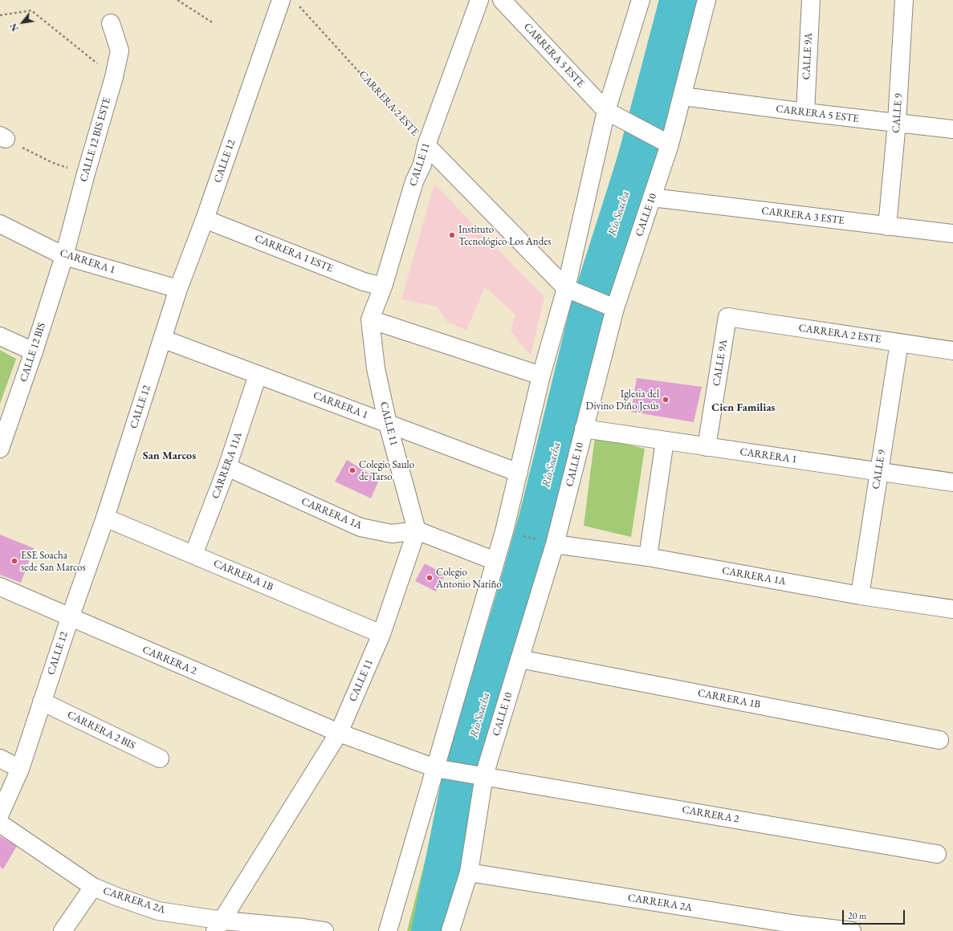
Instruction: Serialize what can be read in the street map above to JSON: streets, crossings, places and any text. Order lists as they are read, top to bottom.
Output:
{
  "streets": {
    "street": [
      "CARRERA 5 ESTE",
      "CALLE 9A",
      "CARRERA 2 ESTE",
      "CALLE 9",
      "CALLE 12 BIS ESTE",
      "CALLE 12",
      "CALLE 11",
      "CALLE 10",
      "CARRERA 3 ESTE",
      "CARRERA 1 ESTE",
      "CARRERA 1",
      "CALLE 12 BIS",
      "CARRERA 11A",
      "CARRERA 1A",
      "CARRERA 1B",
      "CARRERA 2",
      "CARRERA 2 BIS",
      "CARRERA 2A"
    ]
  },
  "crossings": [
    ["CARRERA 5 ESTE", "CALLE 9A"],
    ["CARRERA 5 ESTE", "CALLE 9"],
    ["CARRERA 5 ESTE", "CALLE 10"],
    ["CALLE 9A", "CARRERA 2 ESTE"],
    ["CALLE 9A", "CARRERA 1"],
    ["CARRERA 2 ESTE", "CALLE 9"],
    ["CARRERA 2 ESTE", "CALLE 11"],
    ["CALLE 9", "CARRERA 3 ESTE"],
    ["CALLE 9", "CARRERA 1"],
    ["CALLE 9", "CARRERA 1A"],
    ["CALLE 12 BIS ESTE", "CARRERA 1"],
    ["CALLE 12 BIS ESTE", "CALLE 12 BIS"],
    ["CALLE 12", "CARRERA 1 ESTE"],
    ["CALLE 12", "CARRERA 1"],
    ["CALLE 12", "CARRERA 1B"],
    ["CALLE 12", "CARRERA 2"],
    ["CALLE 12", "CARRERA 2 BIS"],
    ["CALLE 11", "CARRERA 1 ESTE"],
    ["CALLE 11", "CARRERA 1"],
    ["CALLE 11", "CARRERA 1A"],
    ["CALLE 11", "CARRERA 1B"],
    ["CALLE 11", "CARRERA 2"],
    ["CALLE 11", "CARRERA 2A"],
    ["CALLE 10", "CARRERA 3 ESTE"],
    ["CALLE 10", "CARRERA 1"],
    ["CALLE 10", "CARRERA 1A"],
    ["CALLE 10", "CARRERA 1B"],
    ["CALLE 10", "CARRERA 2"],
    ["CALLE 10", "CARRERA 2A"],
    ["CARRERA 1", "CALLE 12 BIS"],
    ["CARRERA 1", "CARRERA 11A"],
    ["CARRERA 11A", "CARRERA 1A"],
    ["CARRERA 11A", "CARRERA 1B"]
  ],
  "districts": ["Cien Familias", "San Marcos"],
  "water": ["Río Soacha"],
  "places": [
    "Instituto Tecnológico Los Andes",
    "Iglesia del Divino Diño Jesús",
    "Colegio Saulo de Tarso",
    "ESE Soacha sede San Marcos",
    "Colegio Antonio Nariño"
  ],
  "scale_bar": "20 m",
  "north": "bottom left"
}
